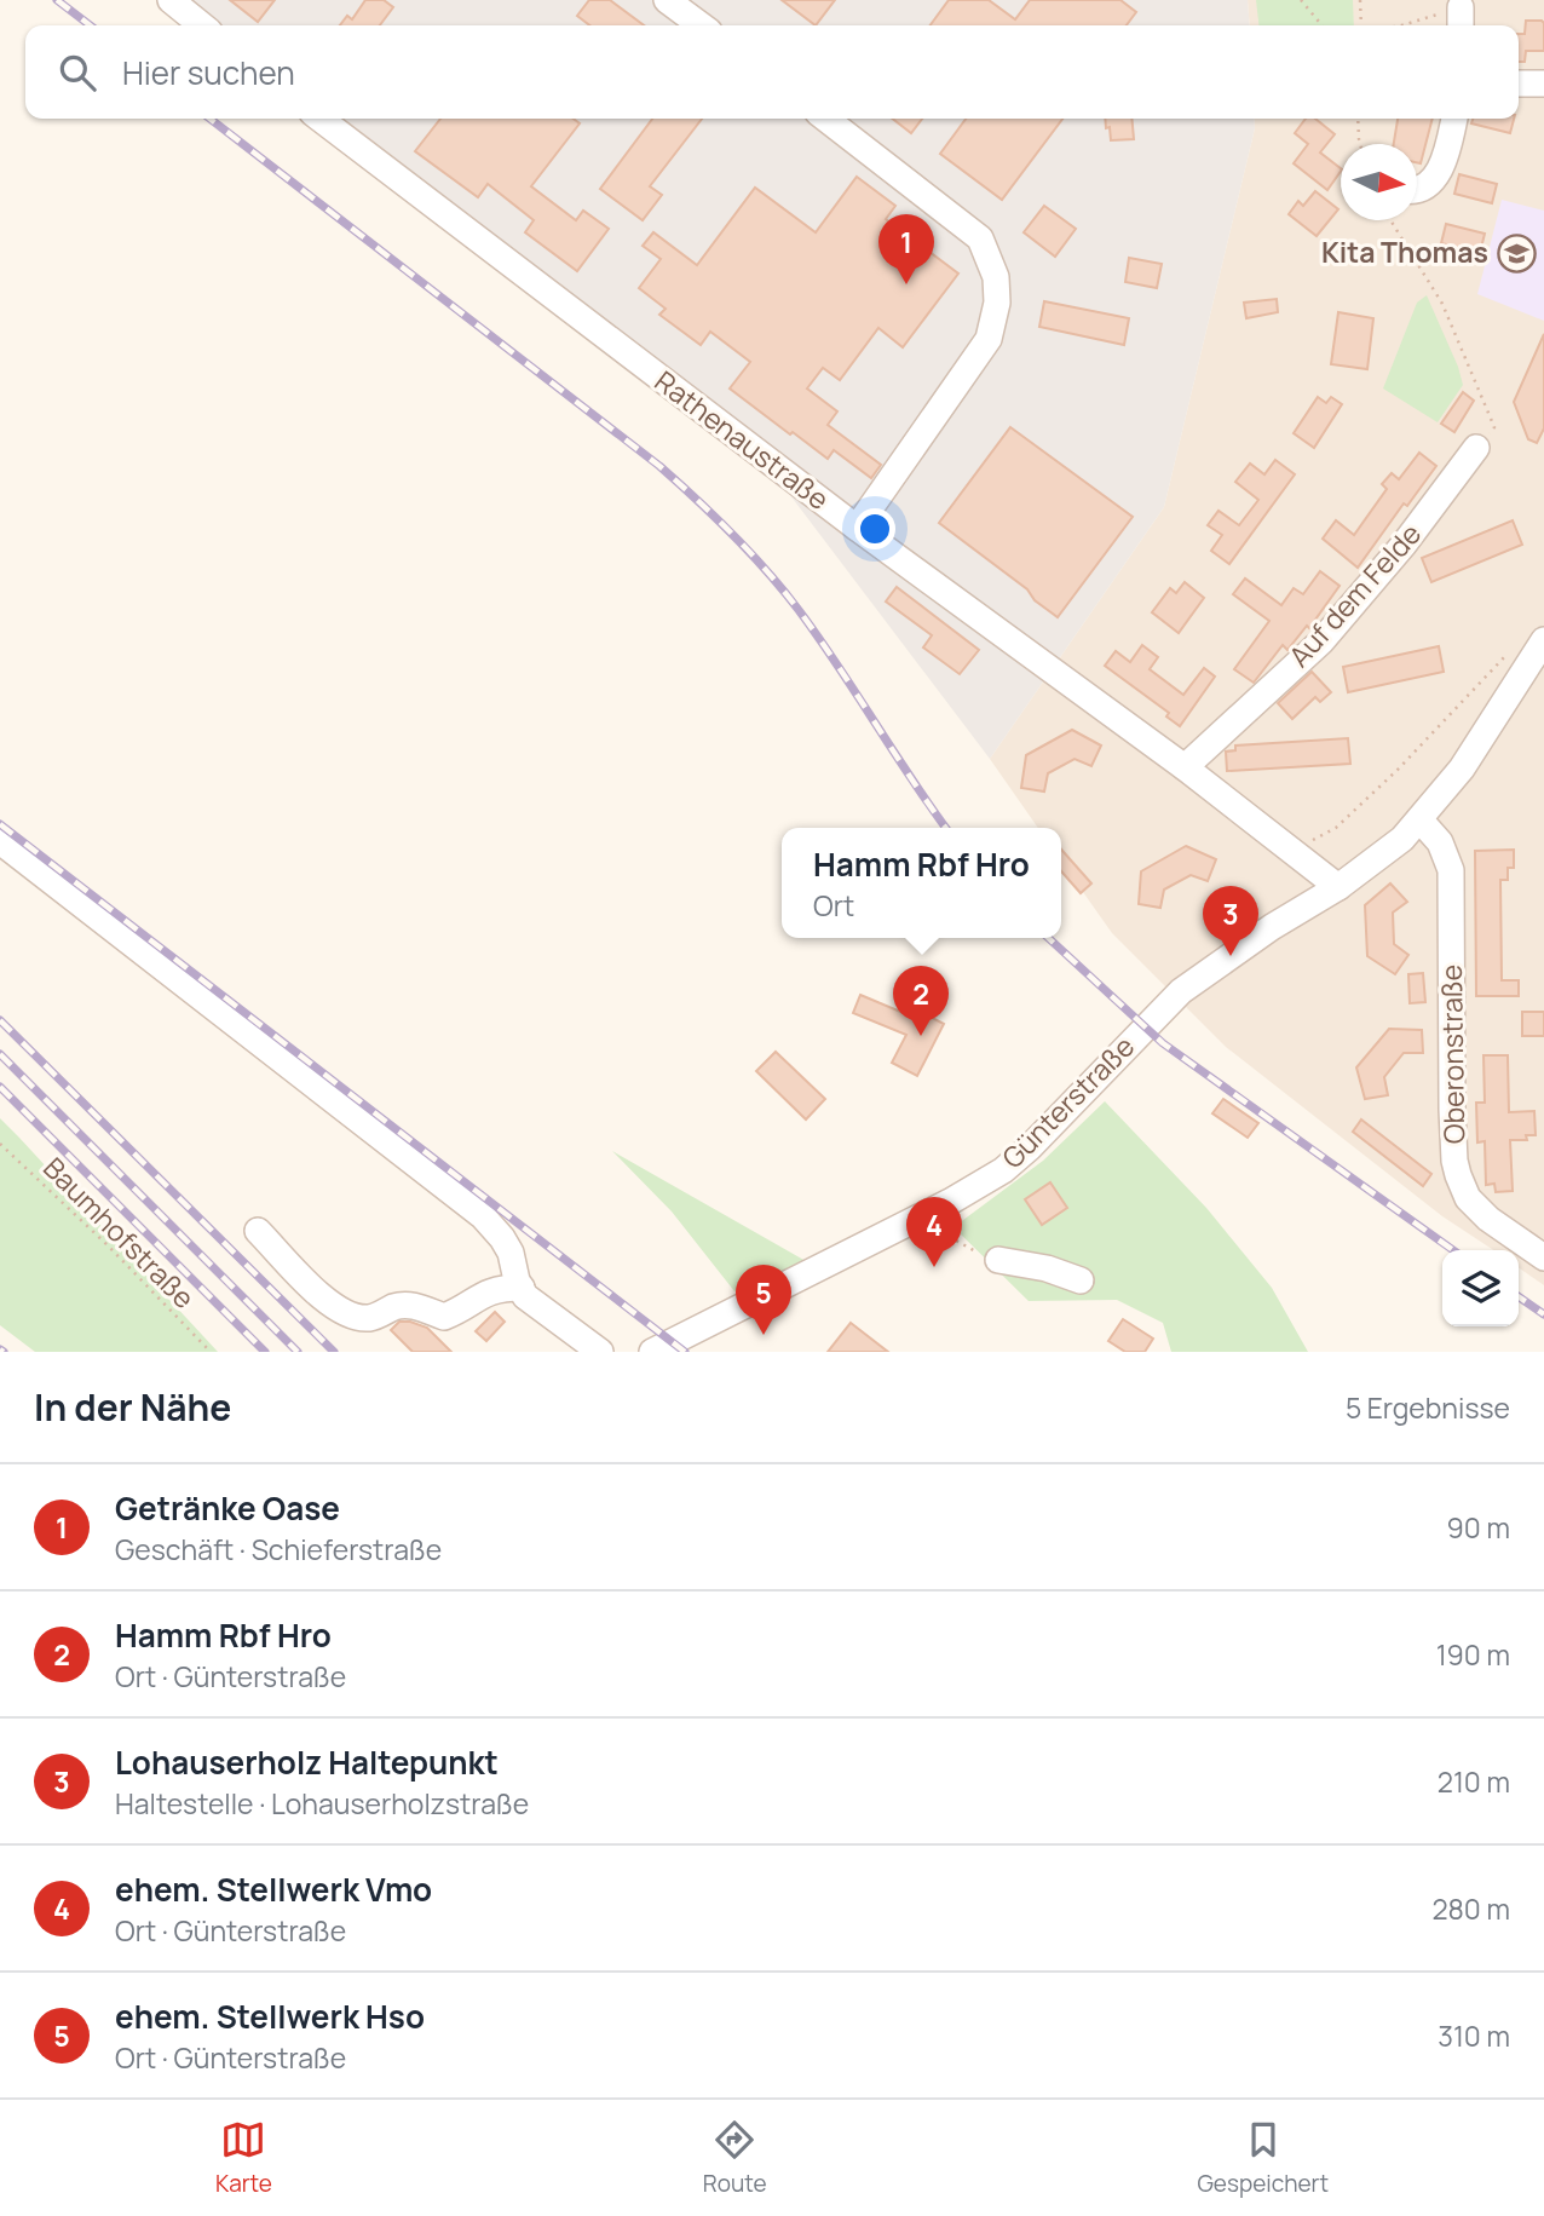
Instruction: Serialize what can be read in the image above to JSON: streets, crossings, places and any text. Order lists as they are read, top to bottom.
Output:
{
  "streets": {
    "street": [
      "Rathenaustraße",
      "Auf dem Felde",
      "Oberonstraße",
      "Günterstraße"
    ],
    "path": ["Baumhofstraße"]
  },
  "crossings": [
    ["Rathenaustraße", "Auf dem Felde"],
    ["Rathenaustraße", "Günterstraße"],
    ["Oberonstraße", "Günterstraße"]
  ],
  "places": {
    "school or university": ["Kita Thomas"]
  },
  "north": "right",
  "page": {
    "search": "Hier suchen",
    "pins": [
      "1",
      "3",
      "2",
      "4",
      "5"
    ],
    "popup": ["Hamm Rbf Hro", "Ort"],
    "heading": ["In der Nähe", "5 Ergebnisse"],
    "list": [
      {
        "mark": "1",
        "name": "Getränke Oase",
        "note": "Geschäft · Schieferstraße",
        "value": "90 m"
      },
      {
        "mark": "2",
        "name": "Hamm Rbf Hro",
        "note": "Ort · Günterstraße",
        "value": "190 m"
      },
      {
        "mark": "3",
        "name": "Lohauserholz Haltepunkt",
        "note": "Haltestelle · Lohauserholzstraße",
        "value": "210 m"
      },
      {
        "mark": "4",
        "name": "ehem. Stellwerk Vmo",
        "note": "Ort · Günterstraße",
        "value": "280 m"
      },
      {
        "mark": "5",
        "name": "ehem. Stellwerk Hso",
        "note": "Ort · Günterstraße",
        "value": "310 m"
      }
    ],
    "nav": ["Karte", "Route", "Gespeichert"]
  }
}
